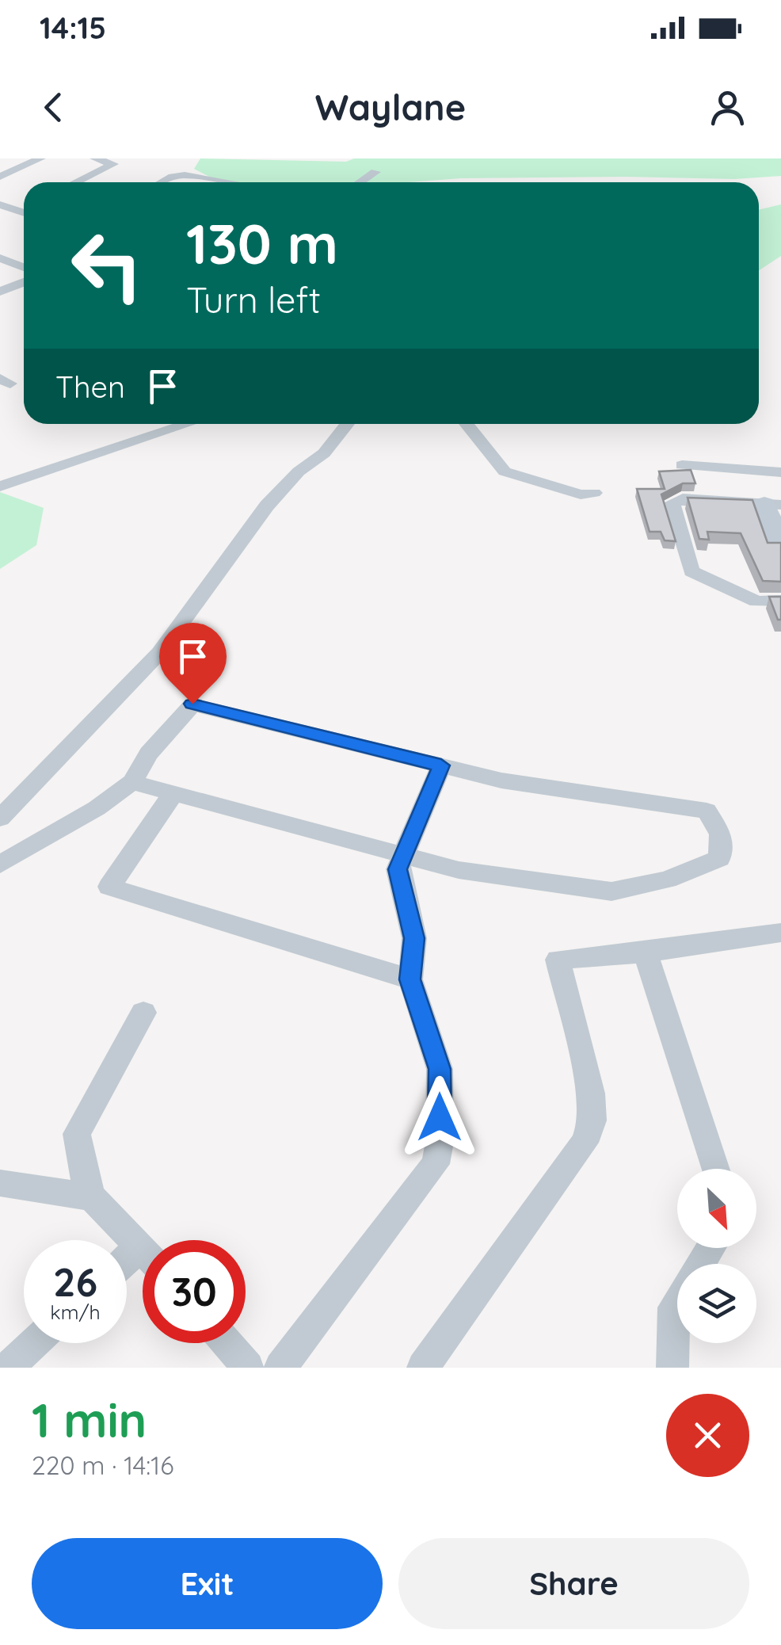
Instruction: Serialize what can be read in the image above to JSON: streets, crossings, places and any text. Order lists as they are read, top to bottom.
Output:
{
  "north": "bottom right",
  "page": {
    "status": "14:15",
    "header": "Waylane",
    "turn": ["130 m", "Turn left"],
    "then": "Then",
    "speed": "26 km/h",
    "limit": "30",
    "heading": ["1 min", "220 m · 14:16"],
    "buttons": ["Exit", "Share"]
  }
}
